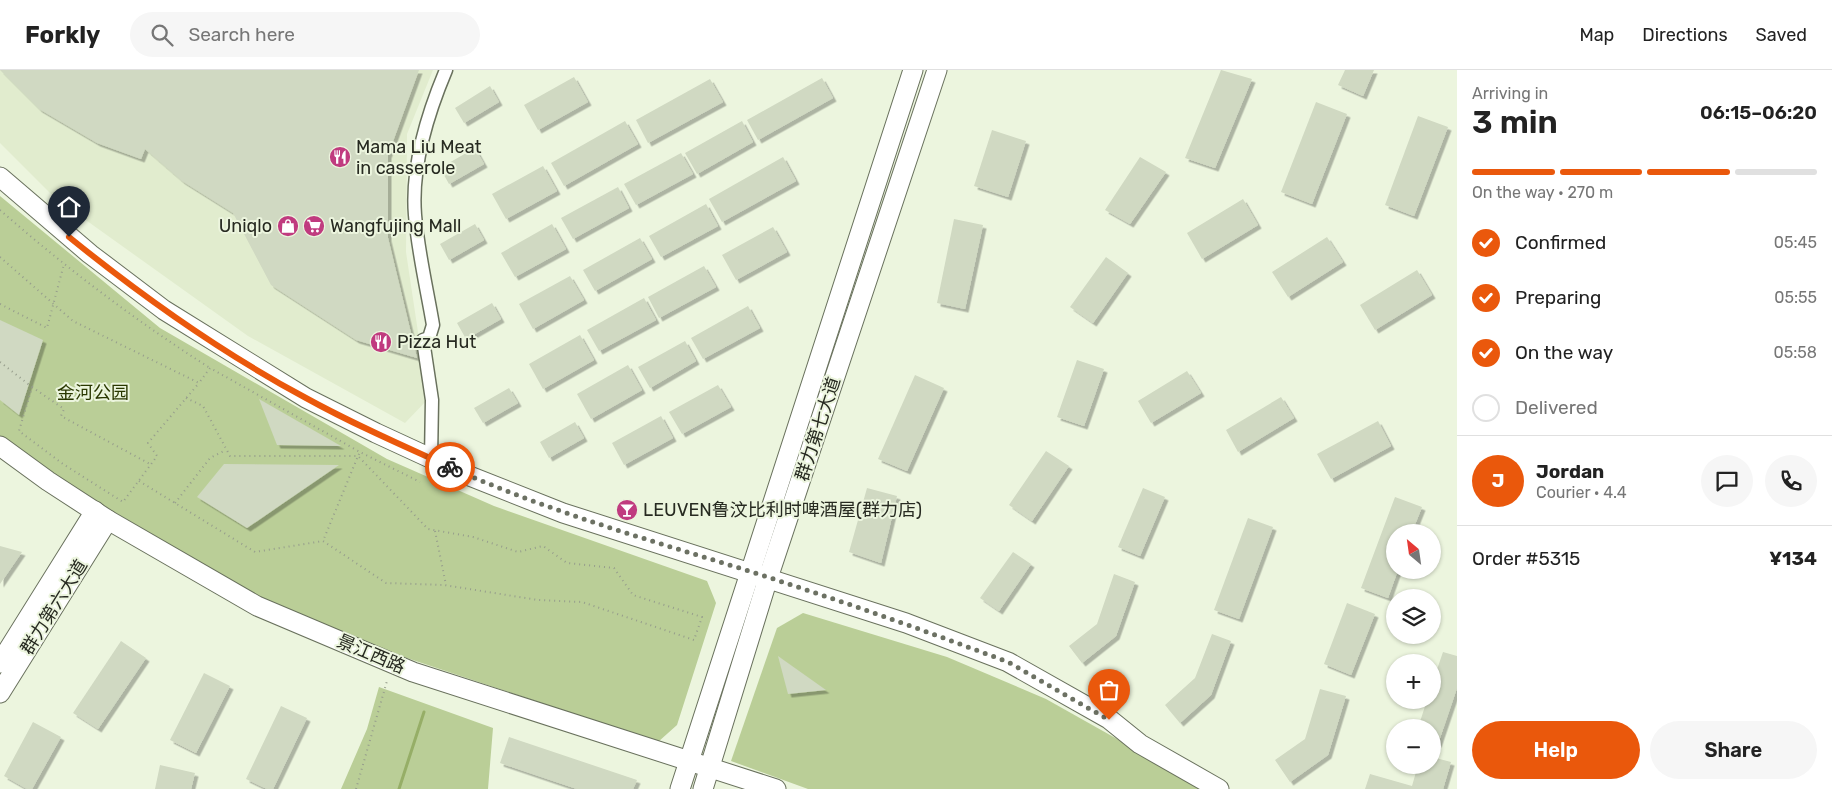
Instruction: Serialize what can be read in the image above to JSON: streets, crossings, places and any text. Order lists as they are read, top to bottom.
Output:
{
  "streets": {
    "main road": ["群力第七大道", "群力第六大道", "景江西路"]
  },
  "crossings": [
    ["群力第七大道", "景江西路"],
    ["群力第六大道", "景江西路"]
  ],
  "parks": ["金河公园"],
  "places": {
    "restaurant": ["Mama Liu Meat in casserole", "Pizza Hut"],
    "shop": ["Uniqlo"],
    "supermarket": ["Wangfujing Mall"],
    "bar": ["LEUVEN鲁汶比利时啤酒屋(群力店)"]
  },
  "north": "top left",
  "page": {
    "header": "Forkly",
    "search": "Search here",
    "nav": ["Map", "Directions", "Saved"],
    "heading": ["3 min", "Arriving in", "06:15–06:20"],
    "panel": [
      "Jordan",
      "Courier · 4.4",
      "Order #5315",
      "¥134"
    ],
    "bar": "On the way · 270 m",
    "list": [
      ["Confirmed", "05:45"],
      ["Preparing", "05:55"],
      ["On the way", "05:58"],
      "Delivered"
    ],
    "round": "J",
    "map_buttons": ["+", "−"],
    "buttons": ["Help", "Share"]
  }
}
